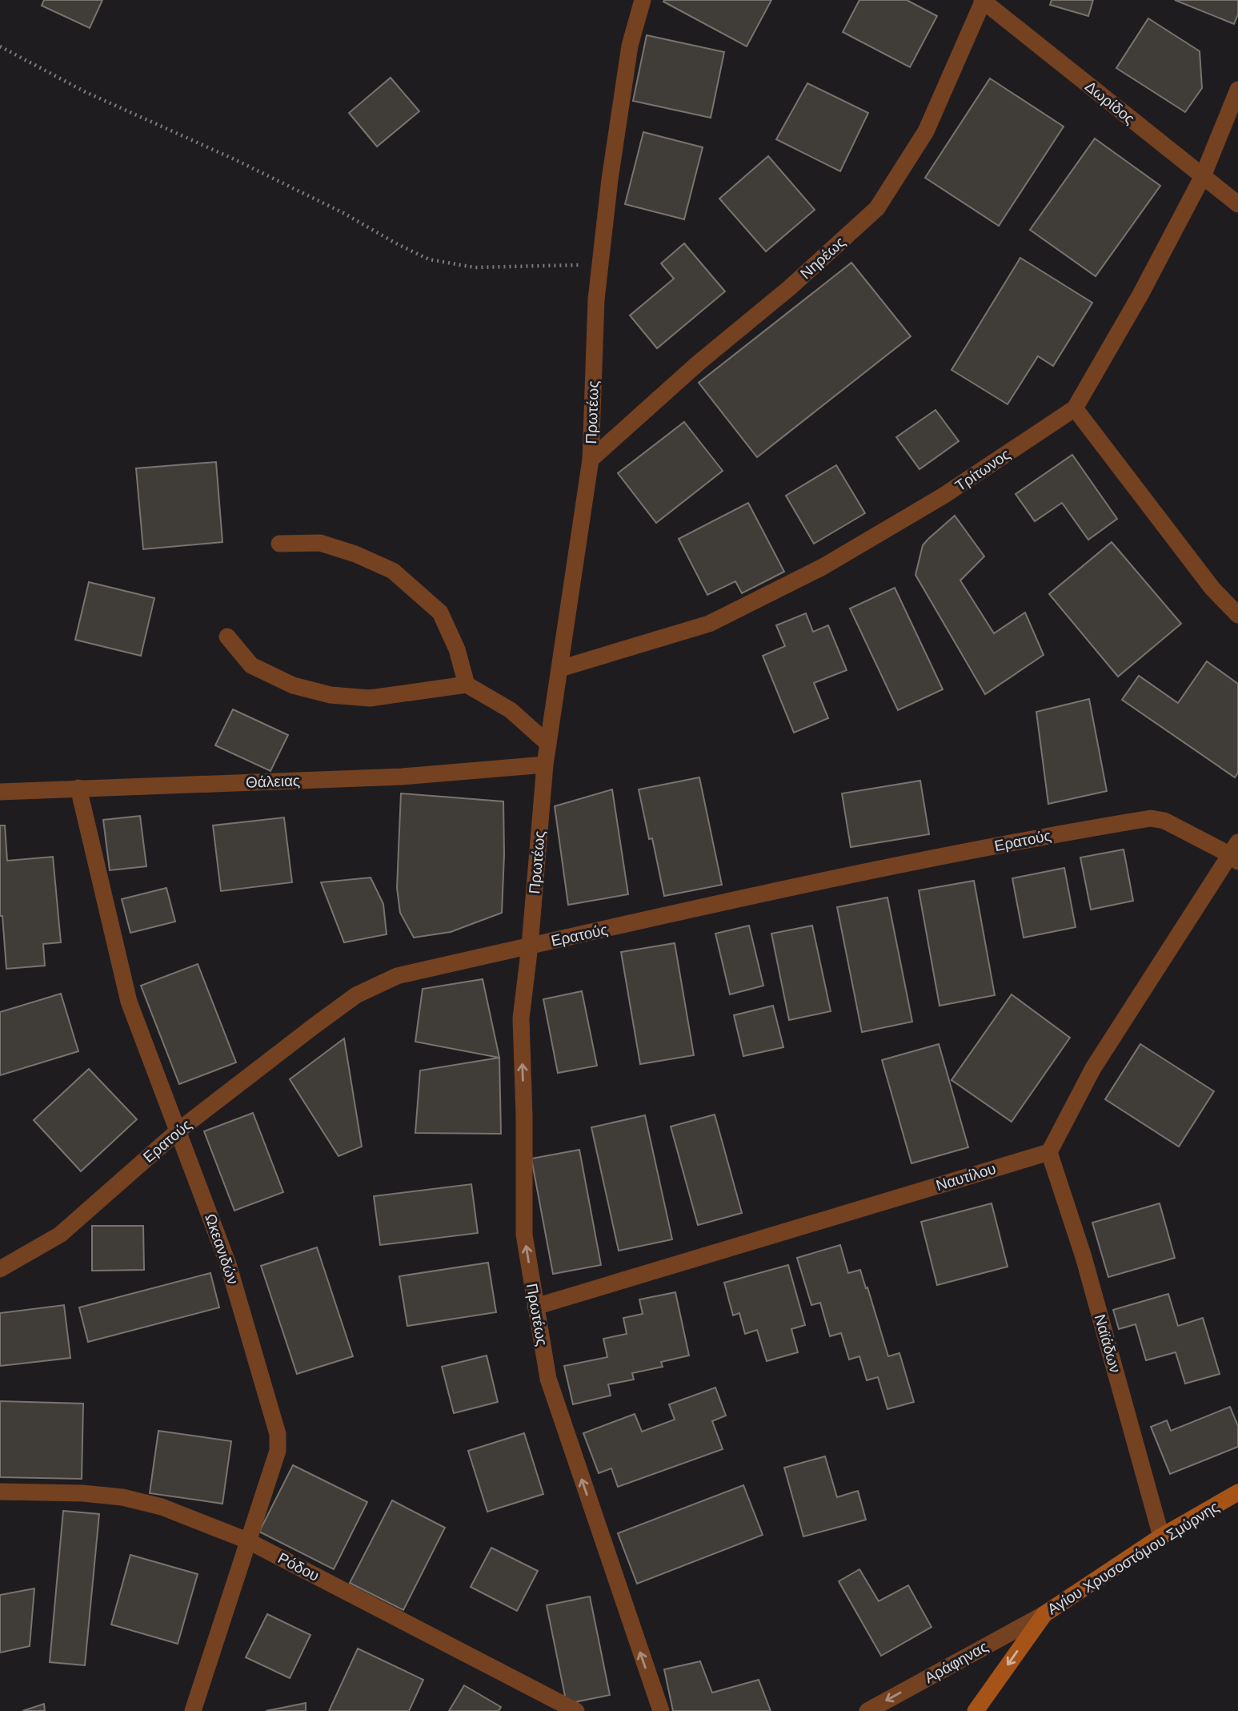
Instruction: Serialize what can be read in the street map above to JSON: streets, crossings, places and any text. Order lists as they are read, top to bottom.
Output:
{
  "streets": {
    "main road": ["Αγίου Χρυσοστόμου Σμύρνης"],
    "street": [
      "Δωρίδος",
      "Νηρέως",
      "Πρωτέως",
      "Τρίτωνος",
      "Θάλειας",
      "Ερατούς",
      "Ναυτίλου",
      "Ωκεανιδών",
      "Ναϊάδων",
      "Ρόδου",
      "Αράφηνας"
    ]
  },
  "crossings": [
    ["Δωρίδος", "Νηρέως"],
    ["Δωρίδος", "Τρίτωνος"],
    ["Νηρέως", "Πρωτέως"],
    ["Πρωτέως", "Τρίτωνος"],
    ["Πρωτέως", "Θάλειας"],
    ["Πρωτέως", "Ερατούς"],
    ["Πρωτέως", "Ναυτίλου"],
    ["Θάλειας", "Ωκεανιδών"],
    ["Ερατούς", "Ωκεανιδών"],
    ["Ναυτίλου", "Ναϊάδων"],
    ["Ωκεανιδών", "Ρόδου"],
    ["Ναϊάδων", "Αγίου Χρυσοστόμου Σμύρνης"],
    ["Αγίου Χρυσοστόμου Σμύρνης", "Αράφηνας"]
  ],
  "one_way": ["Πρωτέως", "Αράφηνας"]
}
